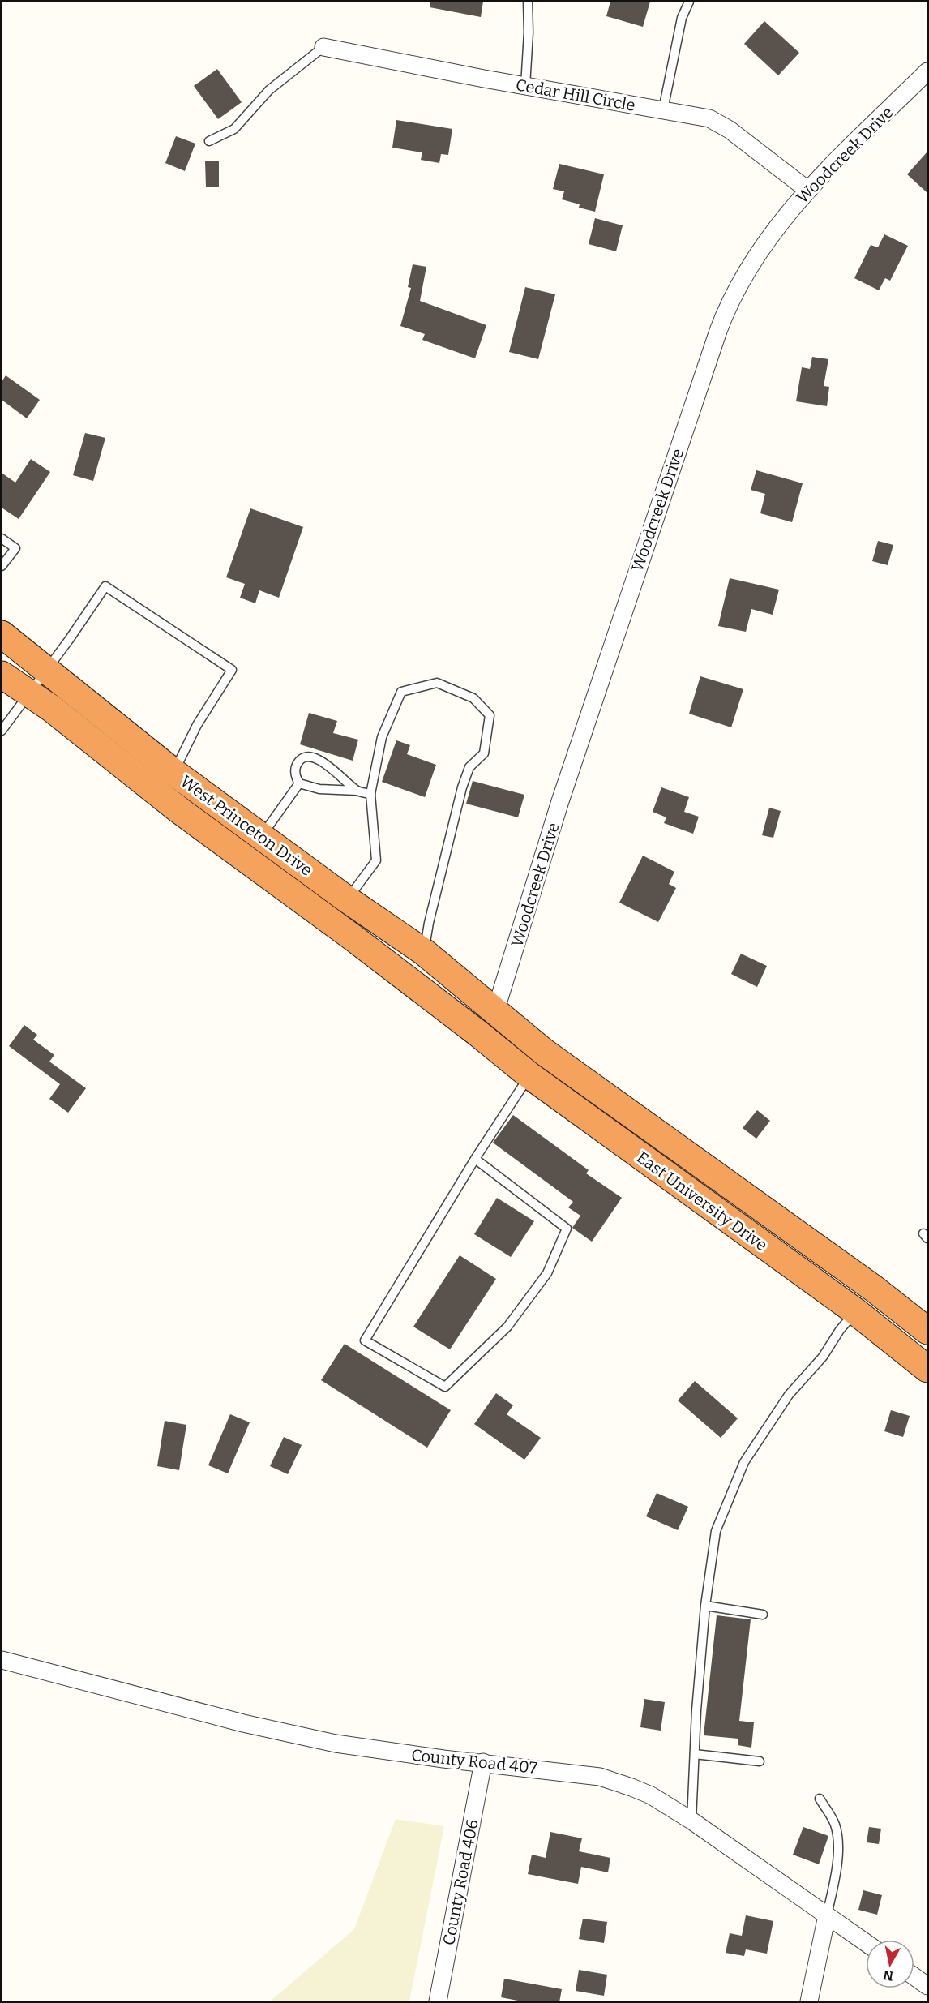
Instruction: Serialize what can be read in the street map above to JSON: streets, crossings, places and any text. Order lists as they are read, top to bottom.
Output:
{
  "streets": {
    "highway": ["West Princeton Drive", "East University Drive"],
    "street": [
      "Cedar Hill Circle",
      "Woodcreek Drive",
      "County Road 407",
      "County Road 406"
    ]
  },
  "crossings": [
    ["Cedar Hill Circle", "Woodcreek Drive"],
    ["Woodcreek Drive", "West Princeton Drive"],
    ["Woodcreek Drive", "East University Drive"],
    ["West Princeton Drive", "East University Drive"],
    ["County Road 407", "County Road 406"]
  ],
  "north": "bottom"
}
